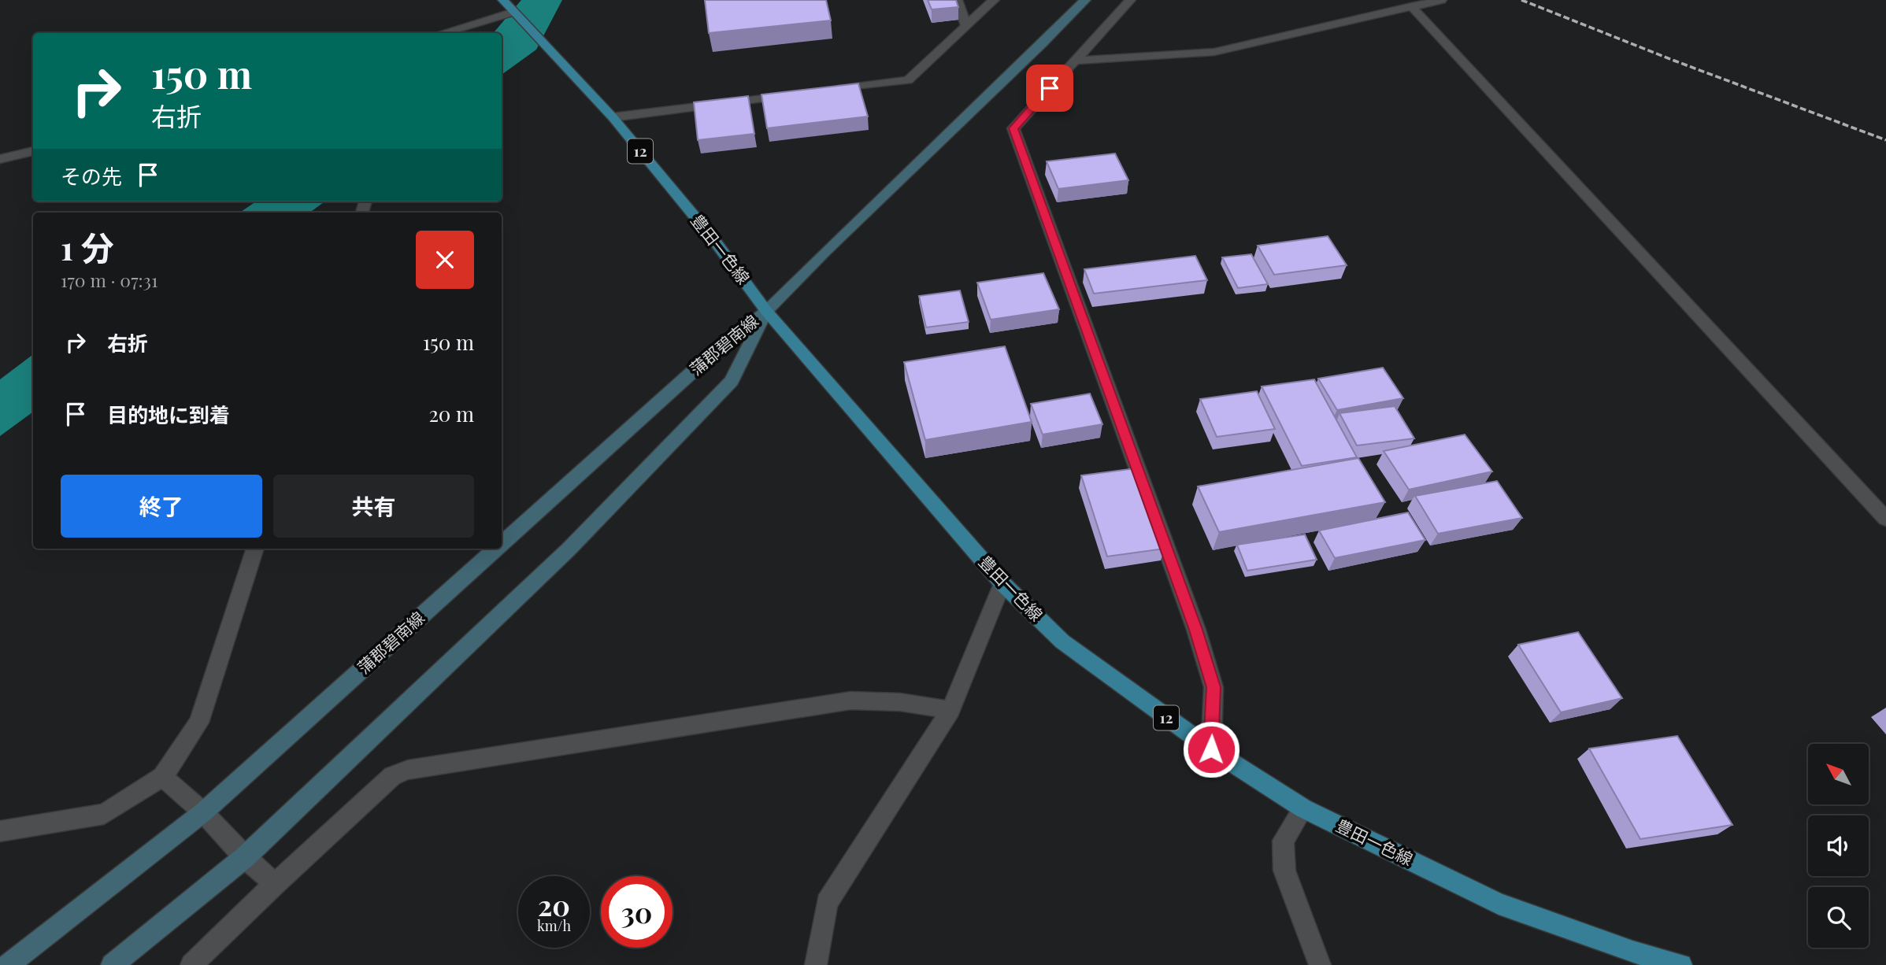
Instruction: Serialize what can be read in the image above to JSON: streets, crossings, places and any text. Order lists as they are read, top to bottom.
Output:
{
  "streets": {
    "main road": ["12", "豊田一色線", "蒲郡碧南線"]
  },
  "crossings": [
    ["豊田一色線", "蒲郡碧南線"]
  ],
  "north": "top left",
  "page": {
    "turn": ["150 m", "右折"],
    "then": "その先",
    "heading": ["1 分", "170 m · 07:31"],
    "list": [
      {
        "name": "右折",
        "value": "150 m"
      },
      {
        "name": "目的地に到着",
        "value": "20 m"
      }
    ],
    "buttons": ["終了", "共有"],
    "speed": "20 km/h",
    "limit": "30"
  }
}
